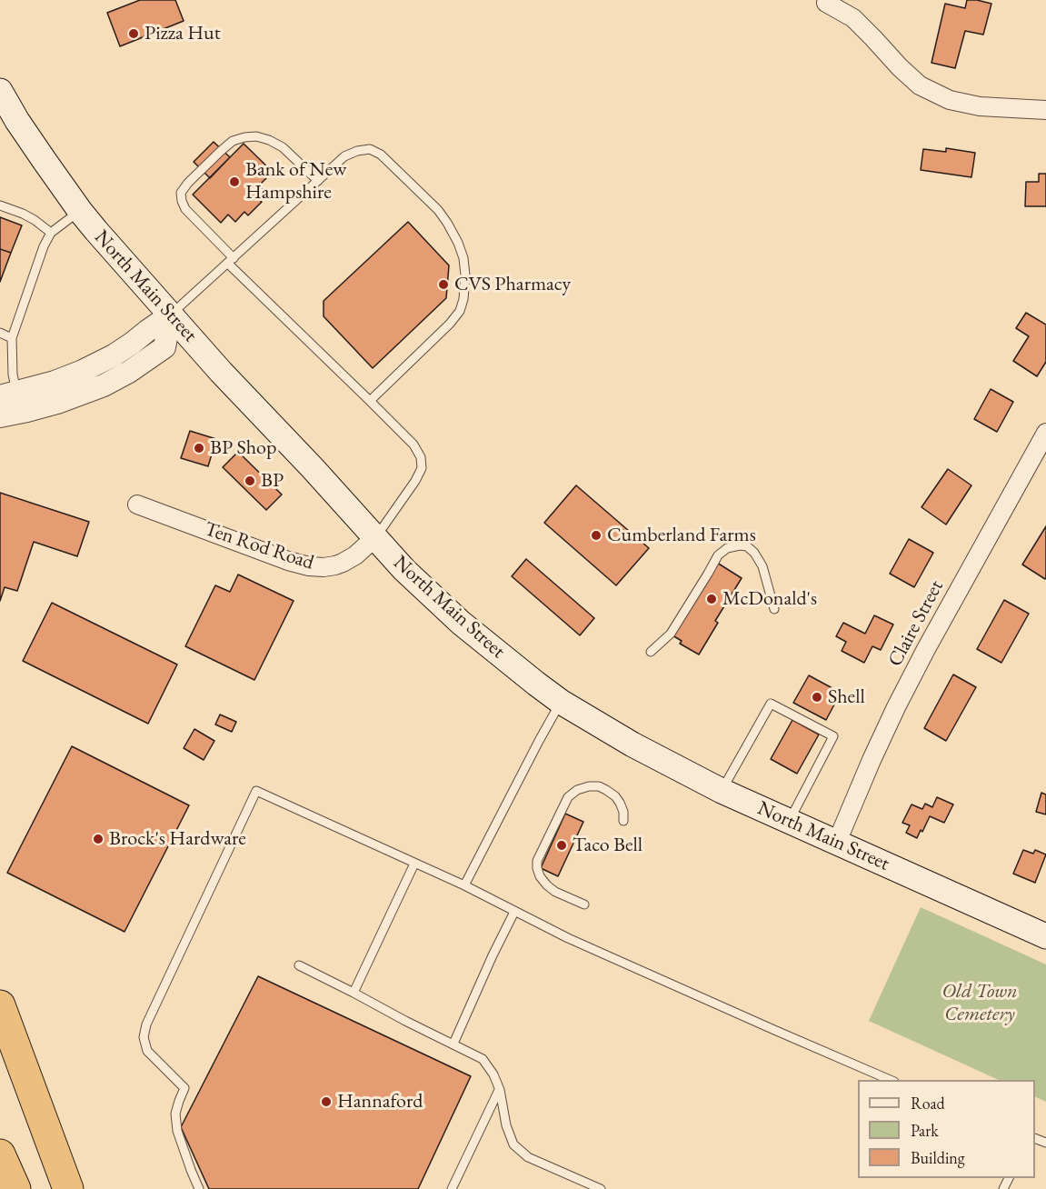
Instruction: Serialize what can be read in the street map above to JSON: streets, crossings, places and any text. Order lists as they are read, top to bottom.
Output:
{
  "streets": {
    "main road": ["North Main Street"],
    "street": ["Ten Rod Road", "Claire Street"]
  },
  "crossings": [
    ["North Main Street", "Ten Rod Road"],
    ["North Main Street", "Claire Street"]
  ],
  "parks": ["Old Town Cemetery"],
  "places": [
    "Pizza Hut",
    "Bank of New Hampshire",
    "CVS Pharmacy",
    "BP Shop",
    "BP",
    "Cumberland Farms",
    "McDonald's",
    "Shell",
    "Brock's Hardware",
    "Taco Bell",
    "Hannaford"
  ],
  "legend": ["Road", "Park", "Building"]
}
